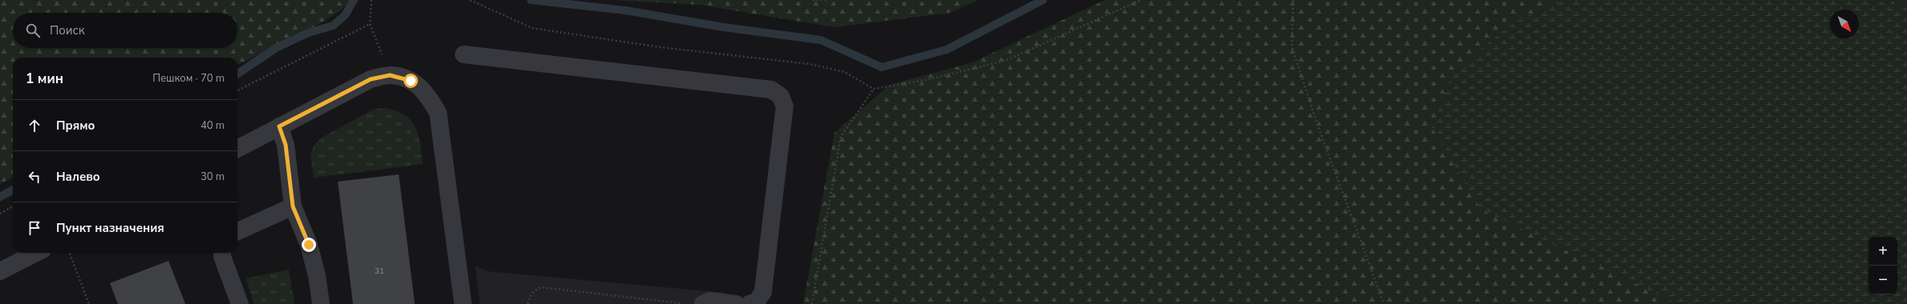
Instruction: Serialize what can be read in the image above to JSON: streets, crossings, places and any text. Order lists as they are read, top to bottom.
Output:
{
  "house_numbers": ["31"],
  "north": "bottom right",
  "page": {
    "search": "Поиск",
    "heading": ["1 мин", "Пешком · 70 m"],
    "list": [
      ["Прямо", "40 m"],
      ["Налево", "30 m"],
      "Пункт назначения"
    ],
    "map_buttons": ["+", "−"]
  }
}
